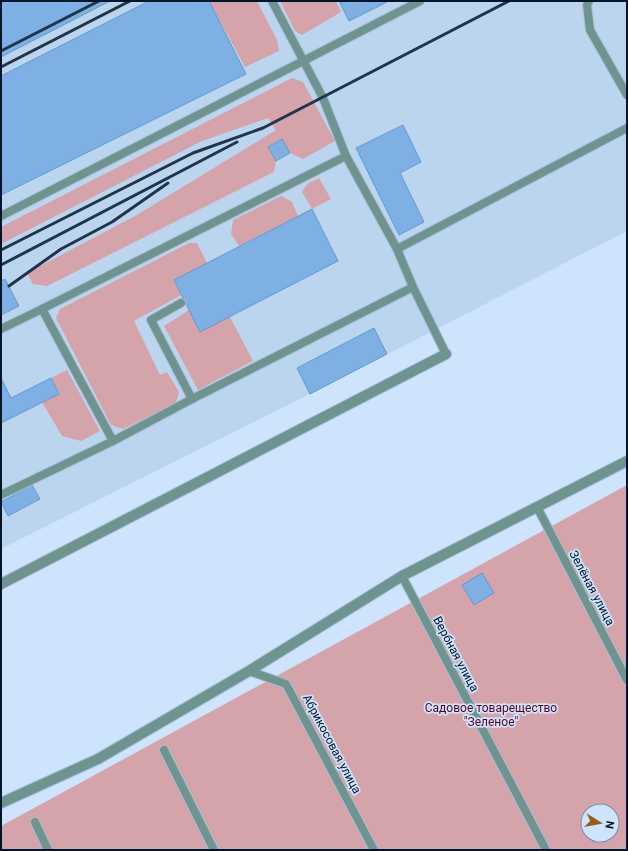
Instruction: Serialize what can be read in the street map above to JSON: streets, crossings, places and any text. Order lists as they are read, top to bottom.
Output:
{
  "streets": {
    "lane": ["Зелёная улица", "Вербная улица", "Абрикосовая улица"]
  },
  "parks": ["Садовое товарещество \"Зеленое\""],
  "north": "right"
}
